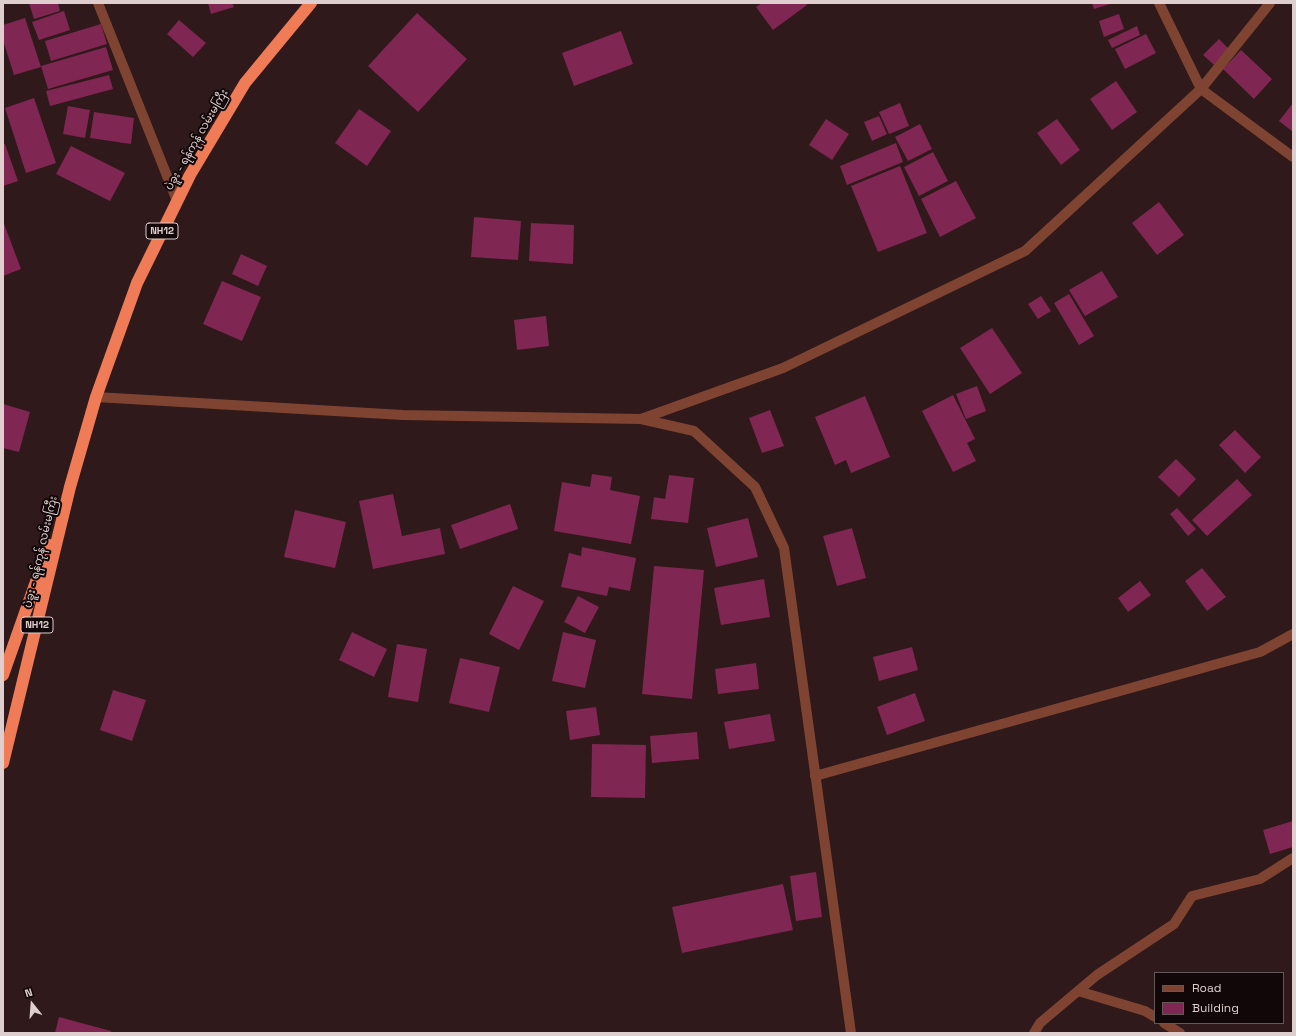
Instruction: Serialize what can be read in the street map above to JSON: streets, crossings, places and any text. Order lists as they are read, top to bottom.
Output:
{
  "streets": {
    "highway": ["ပဲခူး - ရန်ကုန် လမ်းမကြီး", "NH12"]
  },
  "legend": ["Road", "Building"],
  "north": "top"
}
